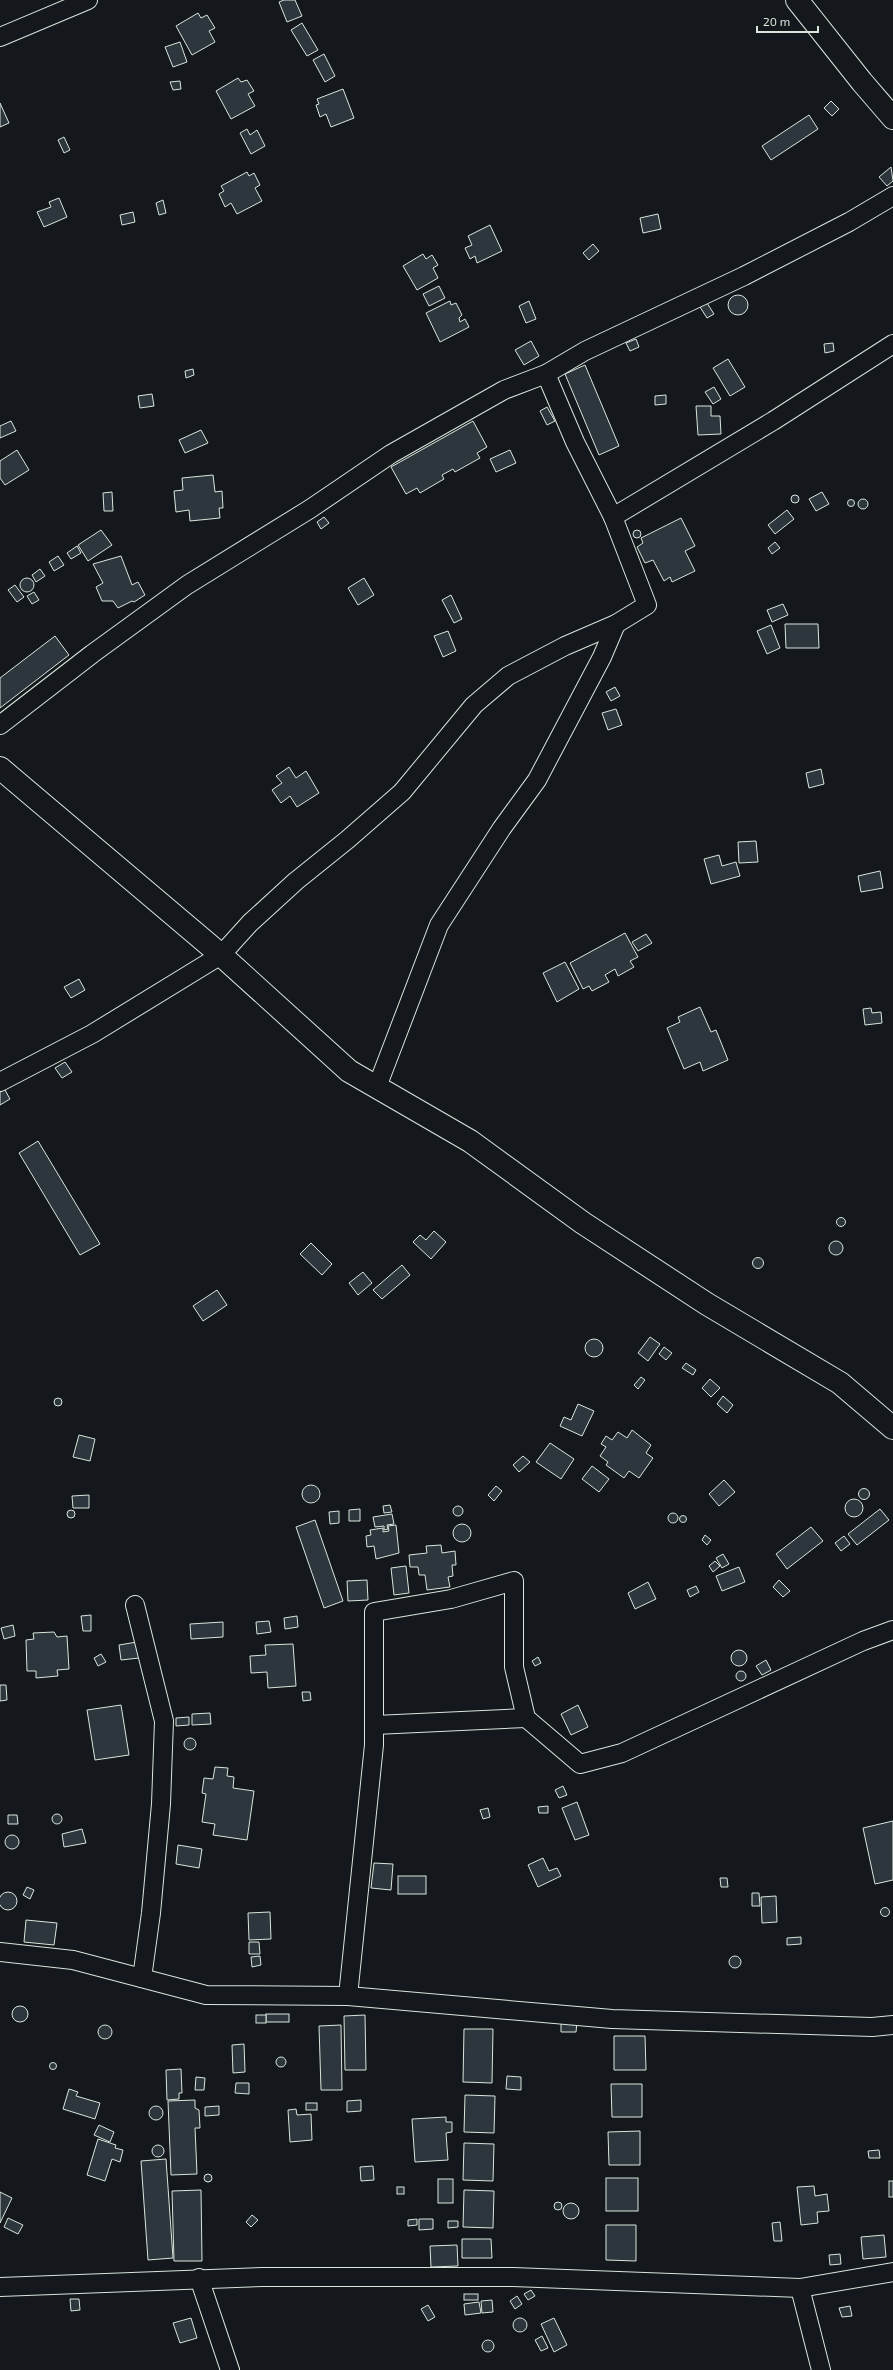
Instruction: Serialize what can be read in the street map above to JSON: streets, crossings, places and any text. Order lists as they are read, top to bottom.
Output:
{
  "scale_bar": "20 m"
}
